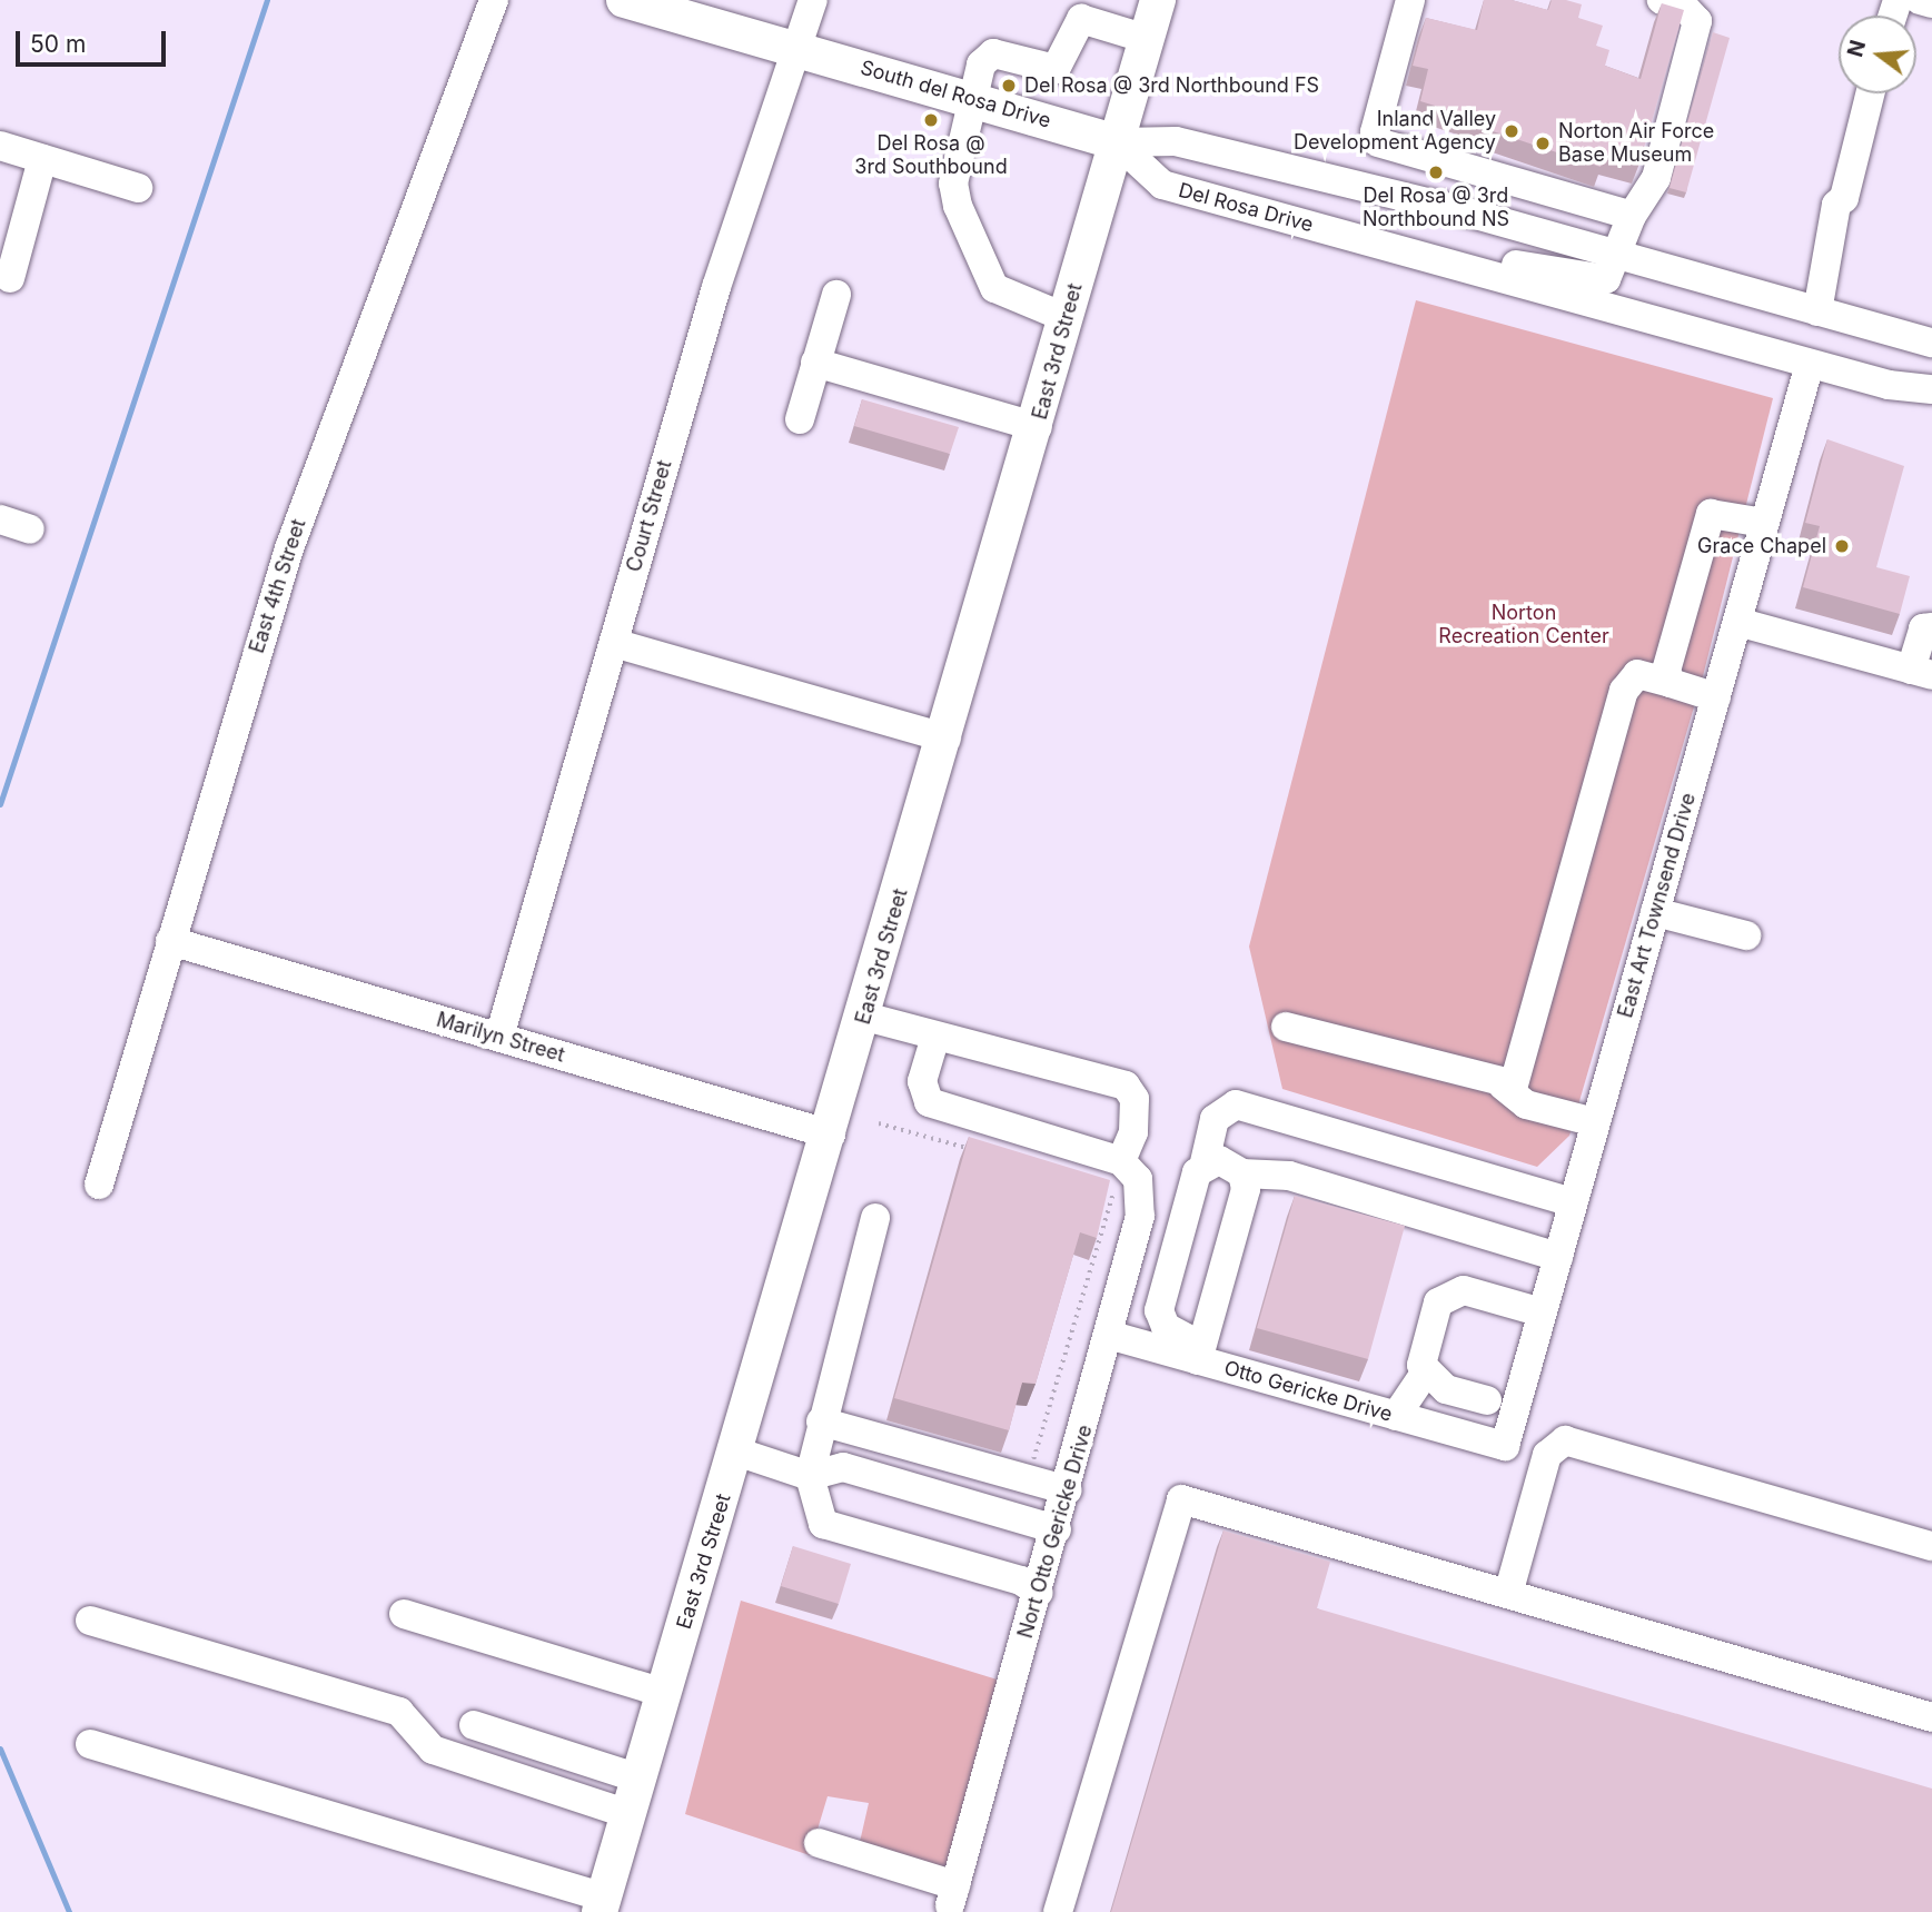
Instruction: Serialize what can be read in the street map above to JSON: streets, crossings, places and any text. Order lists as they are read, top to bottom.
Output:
{
  "streets": {
    "main road": ["South del Rosa Drive", "East 3rd Street"],
    "street": [
      "Del Rosa Drive",
      "Court Street",
      "East 4th Street",
      "East Art Townsend Drive",
      "Marilyn Street",
      "Otto Gericke Drive",
      "Nort Otto Gericke Drive"
    ]
  },
  "crossings": [
    ["South del Rosa Drive", "Del Rosa Drive"],
    ["South del Rosa Drive", "East 3rd Street"],
    ["South del Rosa Drive", "Court Street"],
    ["Del Rosa Drive", "East 3rd Street"],
    ["Del Rosa Drive", "East Art Townsend Drive"],
    ["East 3rd Street", "Marilyn Street"],
    ["Court Street", "Marilyn Street"],
    ["East 4th Street", "Marilyn Street"],
    ["East Art Townsend Drive", "Otto Gericke Drive"],
    ["Otto Gericke Drive", "Nort Otto Gericke Drive"]
  ],
  "parks": ["Norton Recreation Center"],
  "places": [
    "Del Rosa @ 3rd Northbound FS",
    "Del Rosa @ 3rd Southbound",
    "Inland Valley Development Agency",
    "Norton Air Force Base Museum",
    "Del Rosa @ 3rd Northbound NS",
    "Grace Chapel"
  ],
  "scale_bar": "50 m",
  "north": "left"
}
